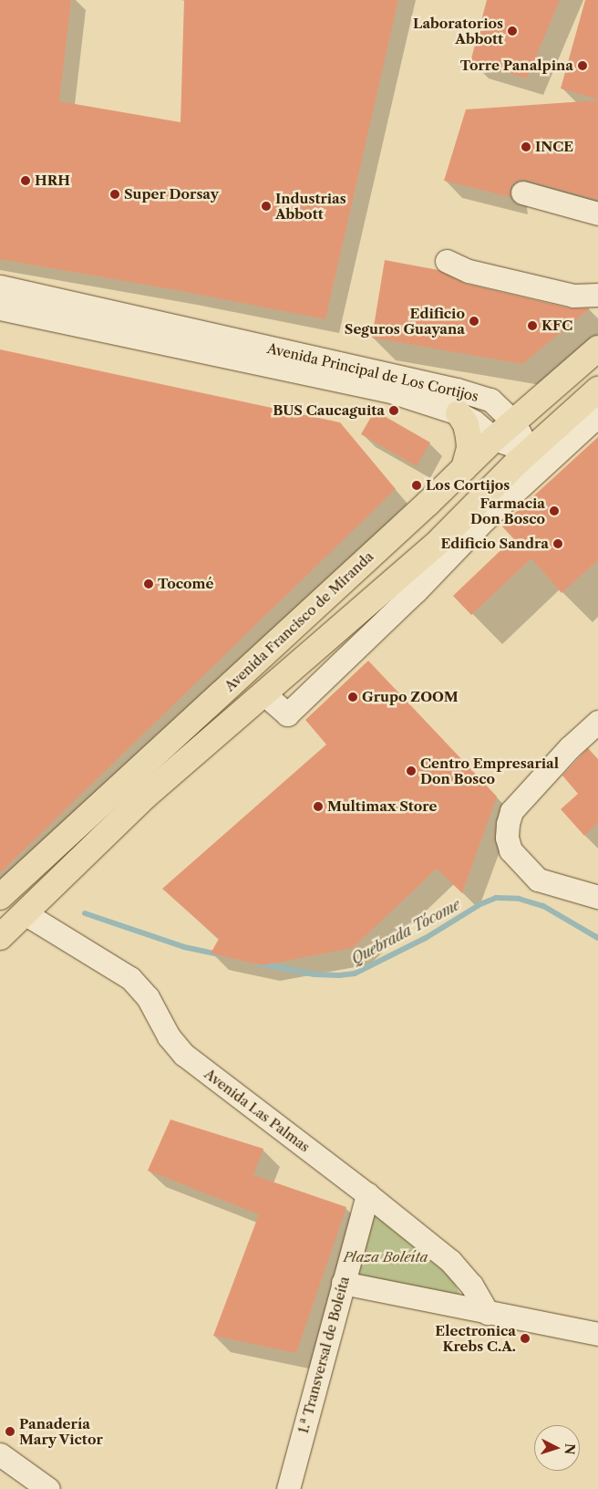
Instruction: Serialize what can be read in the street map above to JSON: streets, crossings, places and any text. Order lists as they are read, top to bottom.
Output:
{
  "streets": {
    "main road": ["Avenida Francisco de Miranda"],
    "street": ["Avenida Principal de Los Cortijos", "Avenida Las Palmas", "1.ª Transversal de Boleíta"]
  },
  "crossings": [
    ["Avenida Principal de Los Cortijos", "Avenida Francisco de Miranda"],
    ["Avenida Francisco de Miranda", "Avenida Las Palmas"],
    ["Avenida Las Palmas", "1.ª Transversal de Boleíta"]
  ],
  "water": ["Quebrada Tócome"],
  "parks": ["Plaza Boleíta"],
  "places": [
    "Laboratorios Abbott",
    "Torre Panalpina",
    "INCE",
    "HRH",
    "Super Dorsay",
    "Industrias Abbott",
    "Edificio Seguros Guayana",
    "KFC",
    "BUS Caucaguita",
    "Los Cortijos",
    "Farmacia Don Bosco",
    "Edificio Sandra",
    "Tocomé",
    "Grupo ZOOM",
    "Centro Empresarial Don Bosco",
    "Multimax Store",
    "Electronica Krebs C.A.",
    "Panadería Mary Victor"
  ],
  "north": "right"
}
